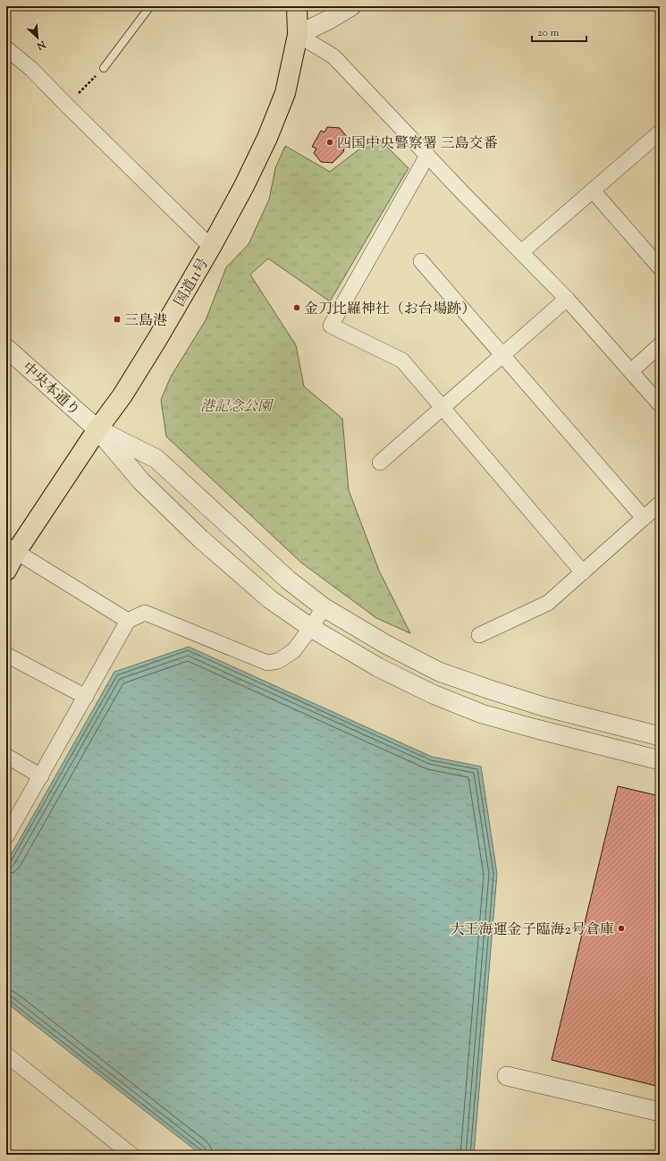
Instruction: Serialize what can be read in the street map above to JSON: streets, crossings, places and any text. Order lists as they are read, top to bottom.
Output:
{
  "streets": {
    "highway": ["国道11号"],
    "street": ["中央本通り"]
  },
  "crossings": [
    ["国道11号", "中央本通り"]
  ],
  "parks": ["港記念公園"],
  "places": {
    "other": ["四国中央警察署 三島交番", "金刀比羅神社（お台場跡）", "大王海運金子臨海2号倉庫"],
    "transit": ["三島港"]
  },
  "scale_bar": "20 m",
  "north": "bottom right"
}
